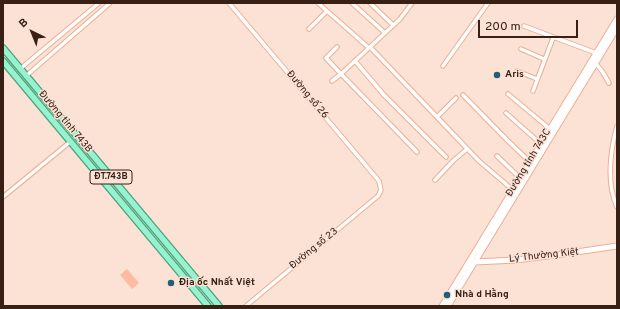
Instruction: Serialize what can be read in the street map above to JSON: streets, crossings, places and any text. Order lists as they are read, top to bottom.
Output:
{
  "streets": {
    "main road": [
      "Đường tỉnh 743B",
      "Đường tỉnh 743C",
      "ĐT.743B",
      "Lý Thường Kiệt"
    ],
    "street": ["Đường số 26", "Đường số 23"]
  },
  "crossings": [
    ["Đường số 26", "Đường số 23"],
    ["Đường tỉnh 743C", "Lý Thường Kiệt"]
  ],
  "places": ["Aris", "Địa ốc Nhất Việt", "Nhà d Hằng"],
  "scale_bar": "200 m",
  "north": "top left"
}
